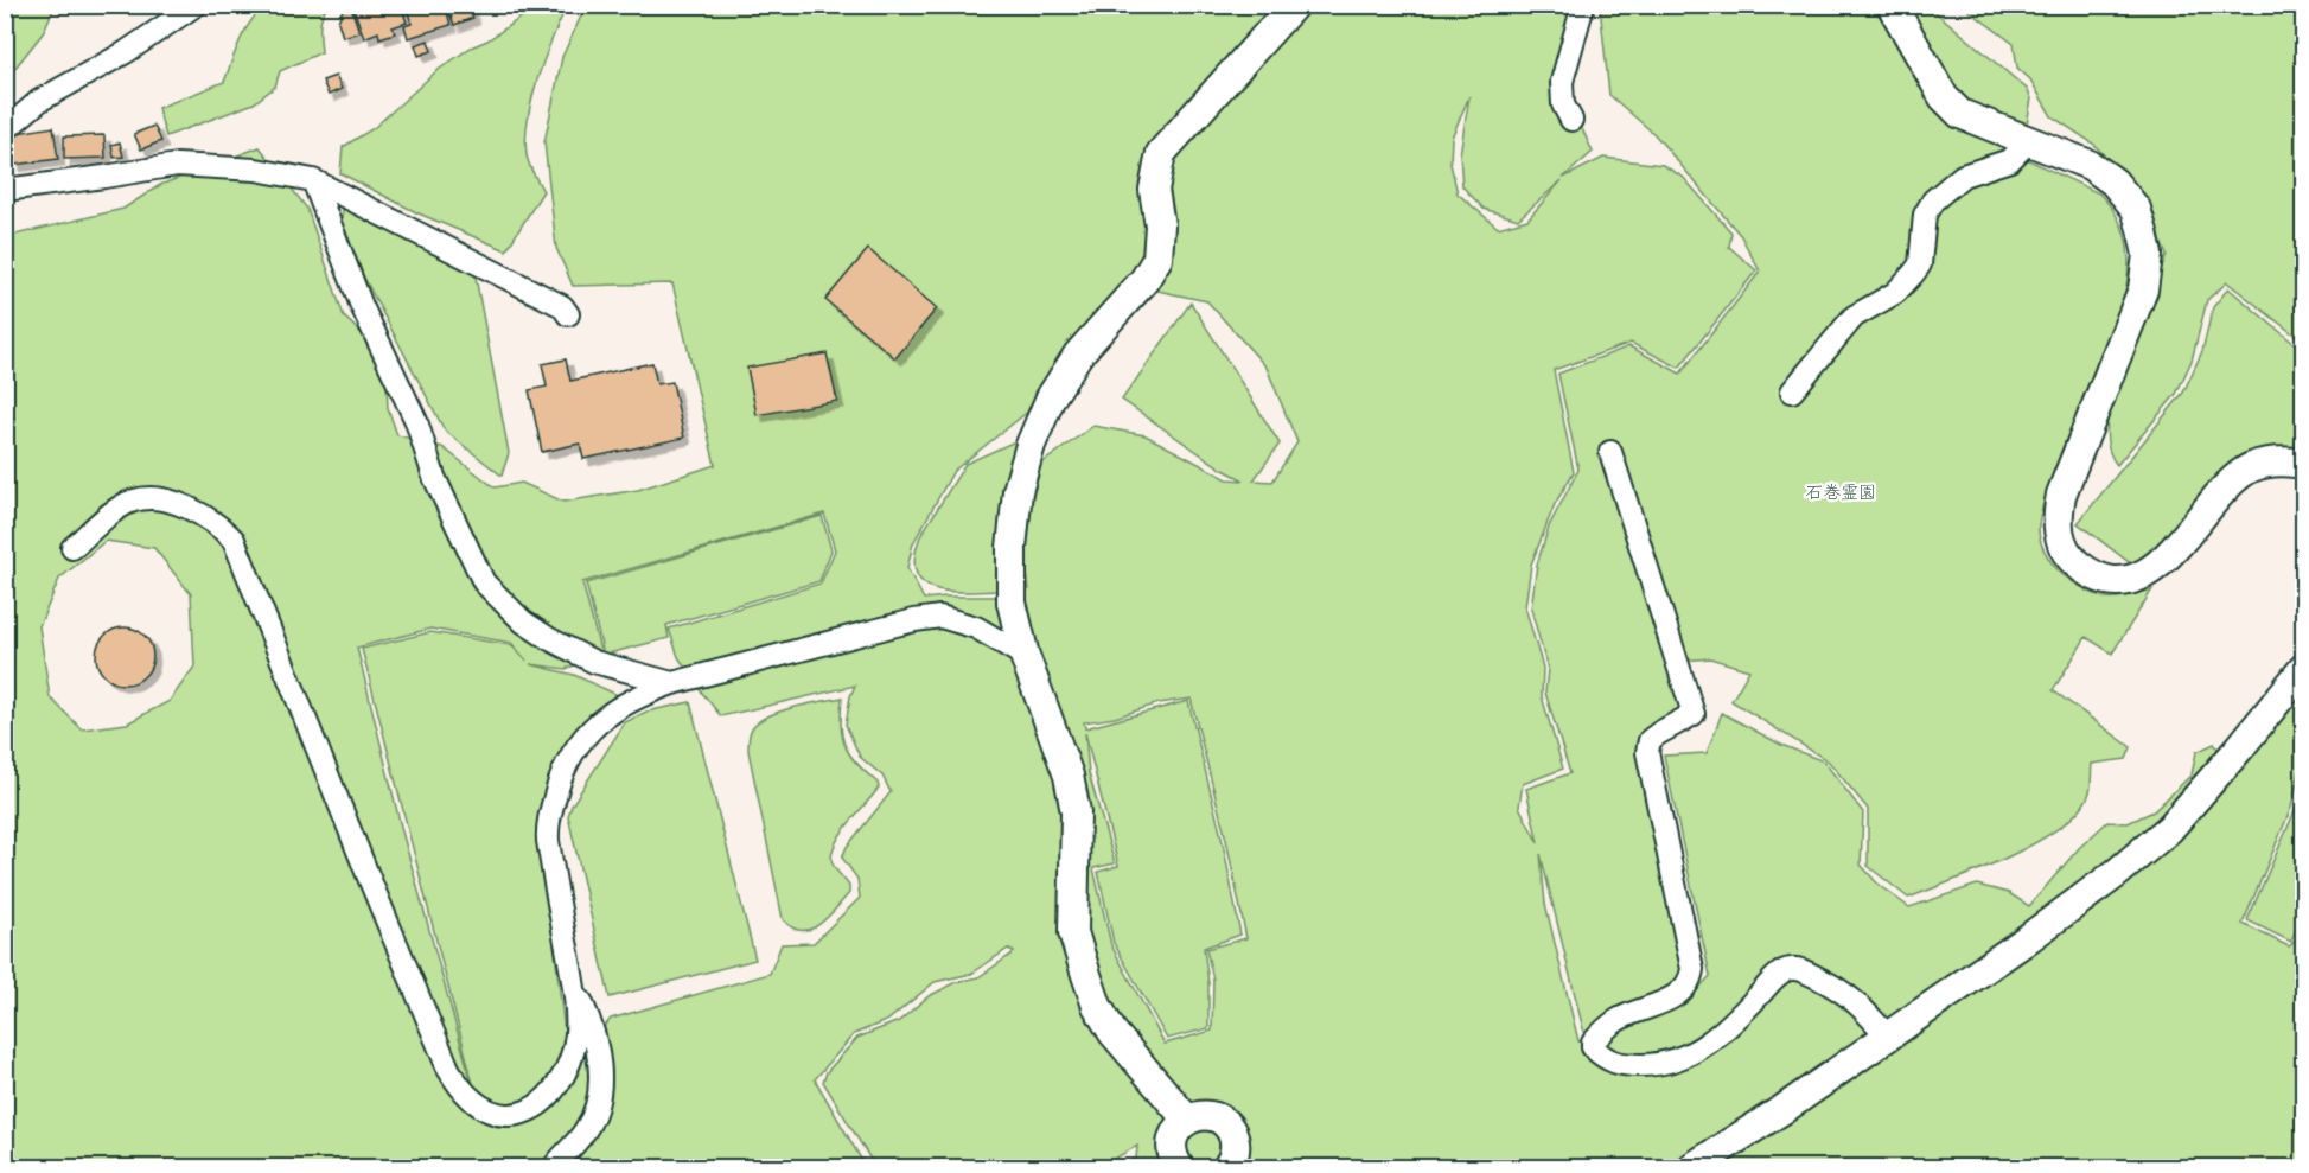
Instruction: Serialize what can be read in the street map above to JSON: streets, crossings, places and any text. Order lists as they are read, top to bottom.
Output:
{
  "parks": ["石巻霊園"]
}
